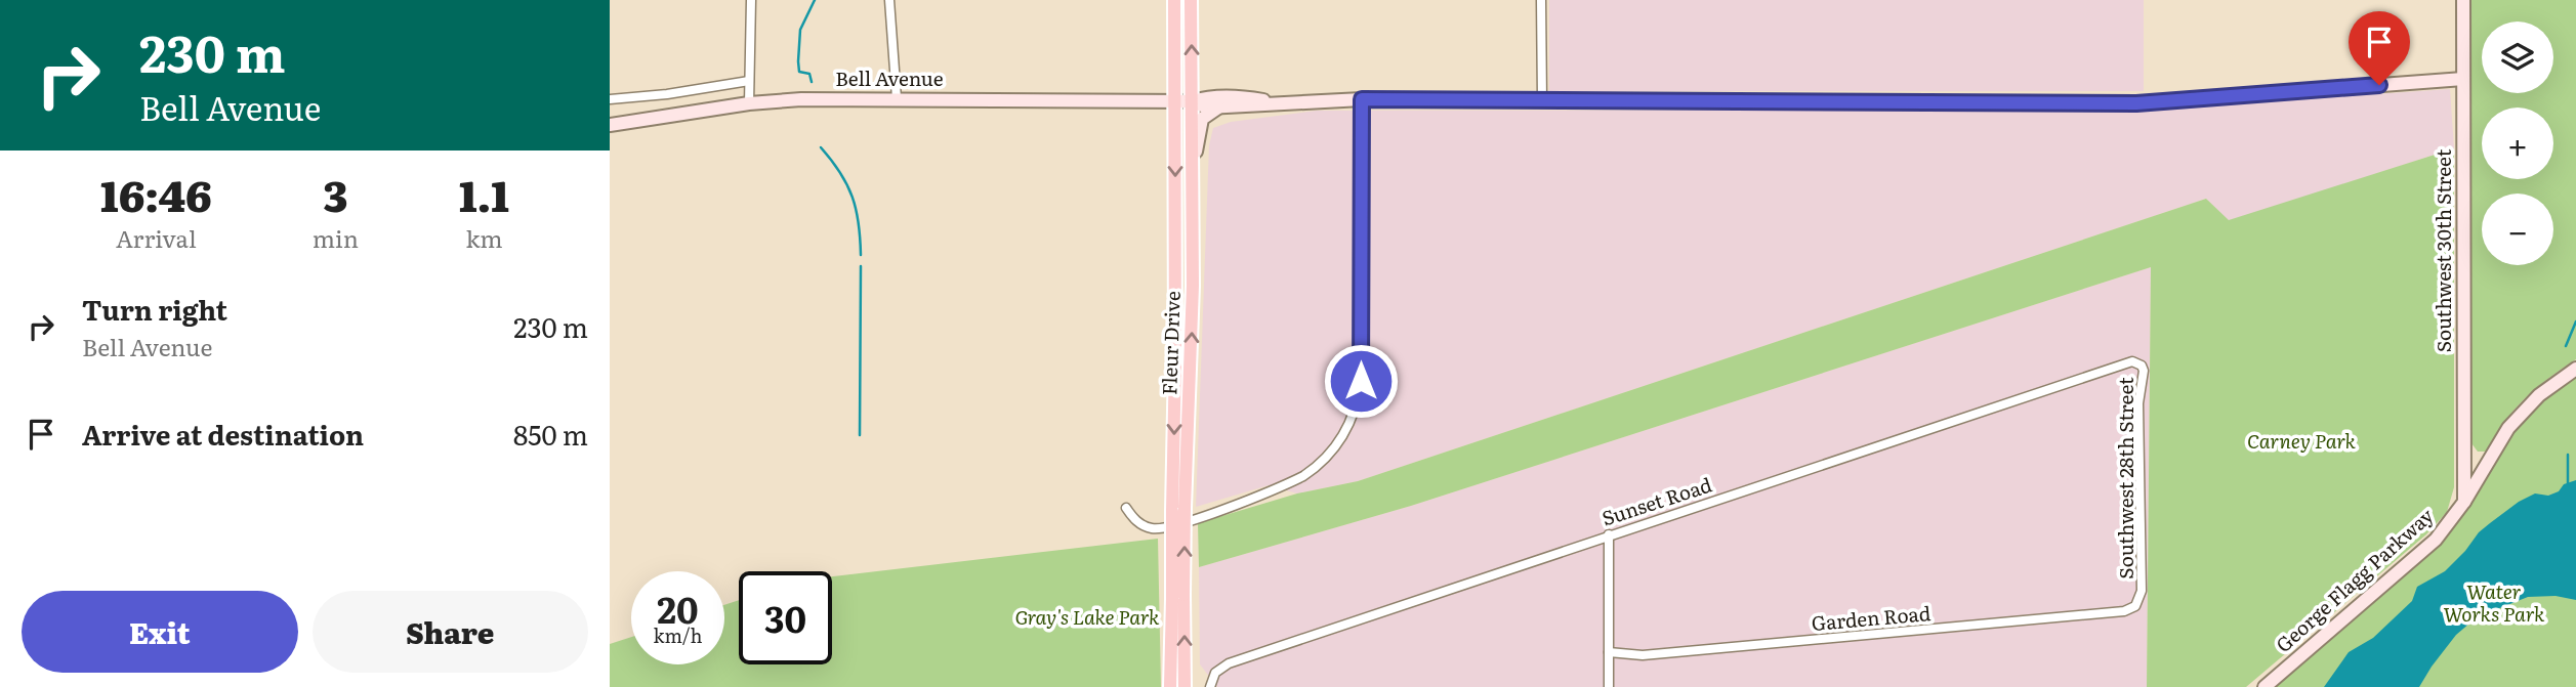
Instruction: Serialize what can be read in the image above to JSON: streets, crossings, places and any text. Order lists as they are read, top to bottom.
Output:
{
  "streets": {
    "main road": ["Fleur Drive"],
    "street": [
      "Bell Avenue",
      "Southwest 30th Street",
      "Southwest 28th Street",
      "Sunset Road",
      "George Flagg Parkway",
      "Garden Road"
    ]
  },
  "crossings": [
    ["Bell Avenue", "Southwest 30th Street"],
    ["Bell Avenue", "Fleur Drive"],
    ["Southwest 30th Street", "George Flagg Parkway"],
    ["Southwest 28th Street", "Sunset Road"],
    ["Southwest 28th Street", "Garden Road"]
  ],
  "parks": ["Carney Park", "Water Works Park", "Gray's Lake Park"],
  "page": {
    "turn": ["230 m", "Bell Avenue"],
    "map_buttons": ["+", "−"],
    "eta": [
      "16:46",
      "Arrival",
      "3",
      "min",
      "1.1",
      "km"
    ],
    "list": [
      {
        "name": "Turn right",
        "note": "Bell Avenue",
        "value": "230 m"
      },
      {
        "name": "Arrive at destination",
        "value": "850 m"
      }
    ],
    "speed": "20 km/h",
    "limit": "30",
    "buttons": ["Exit", "Share"]
  }
}
